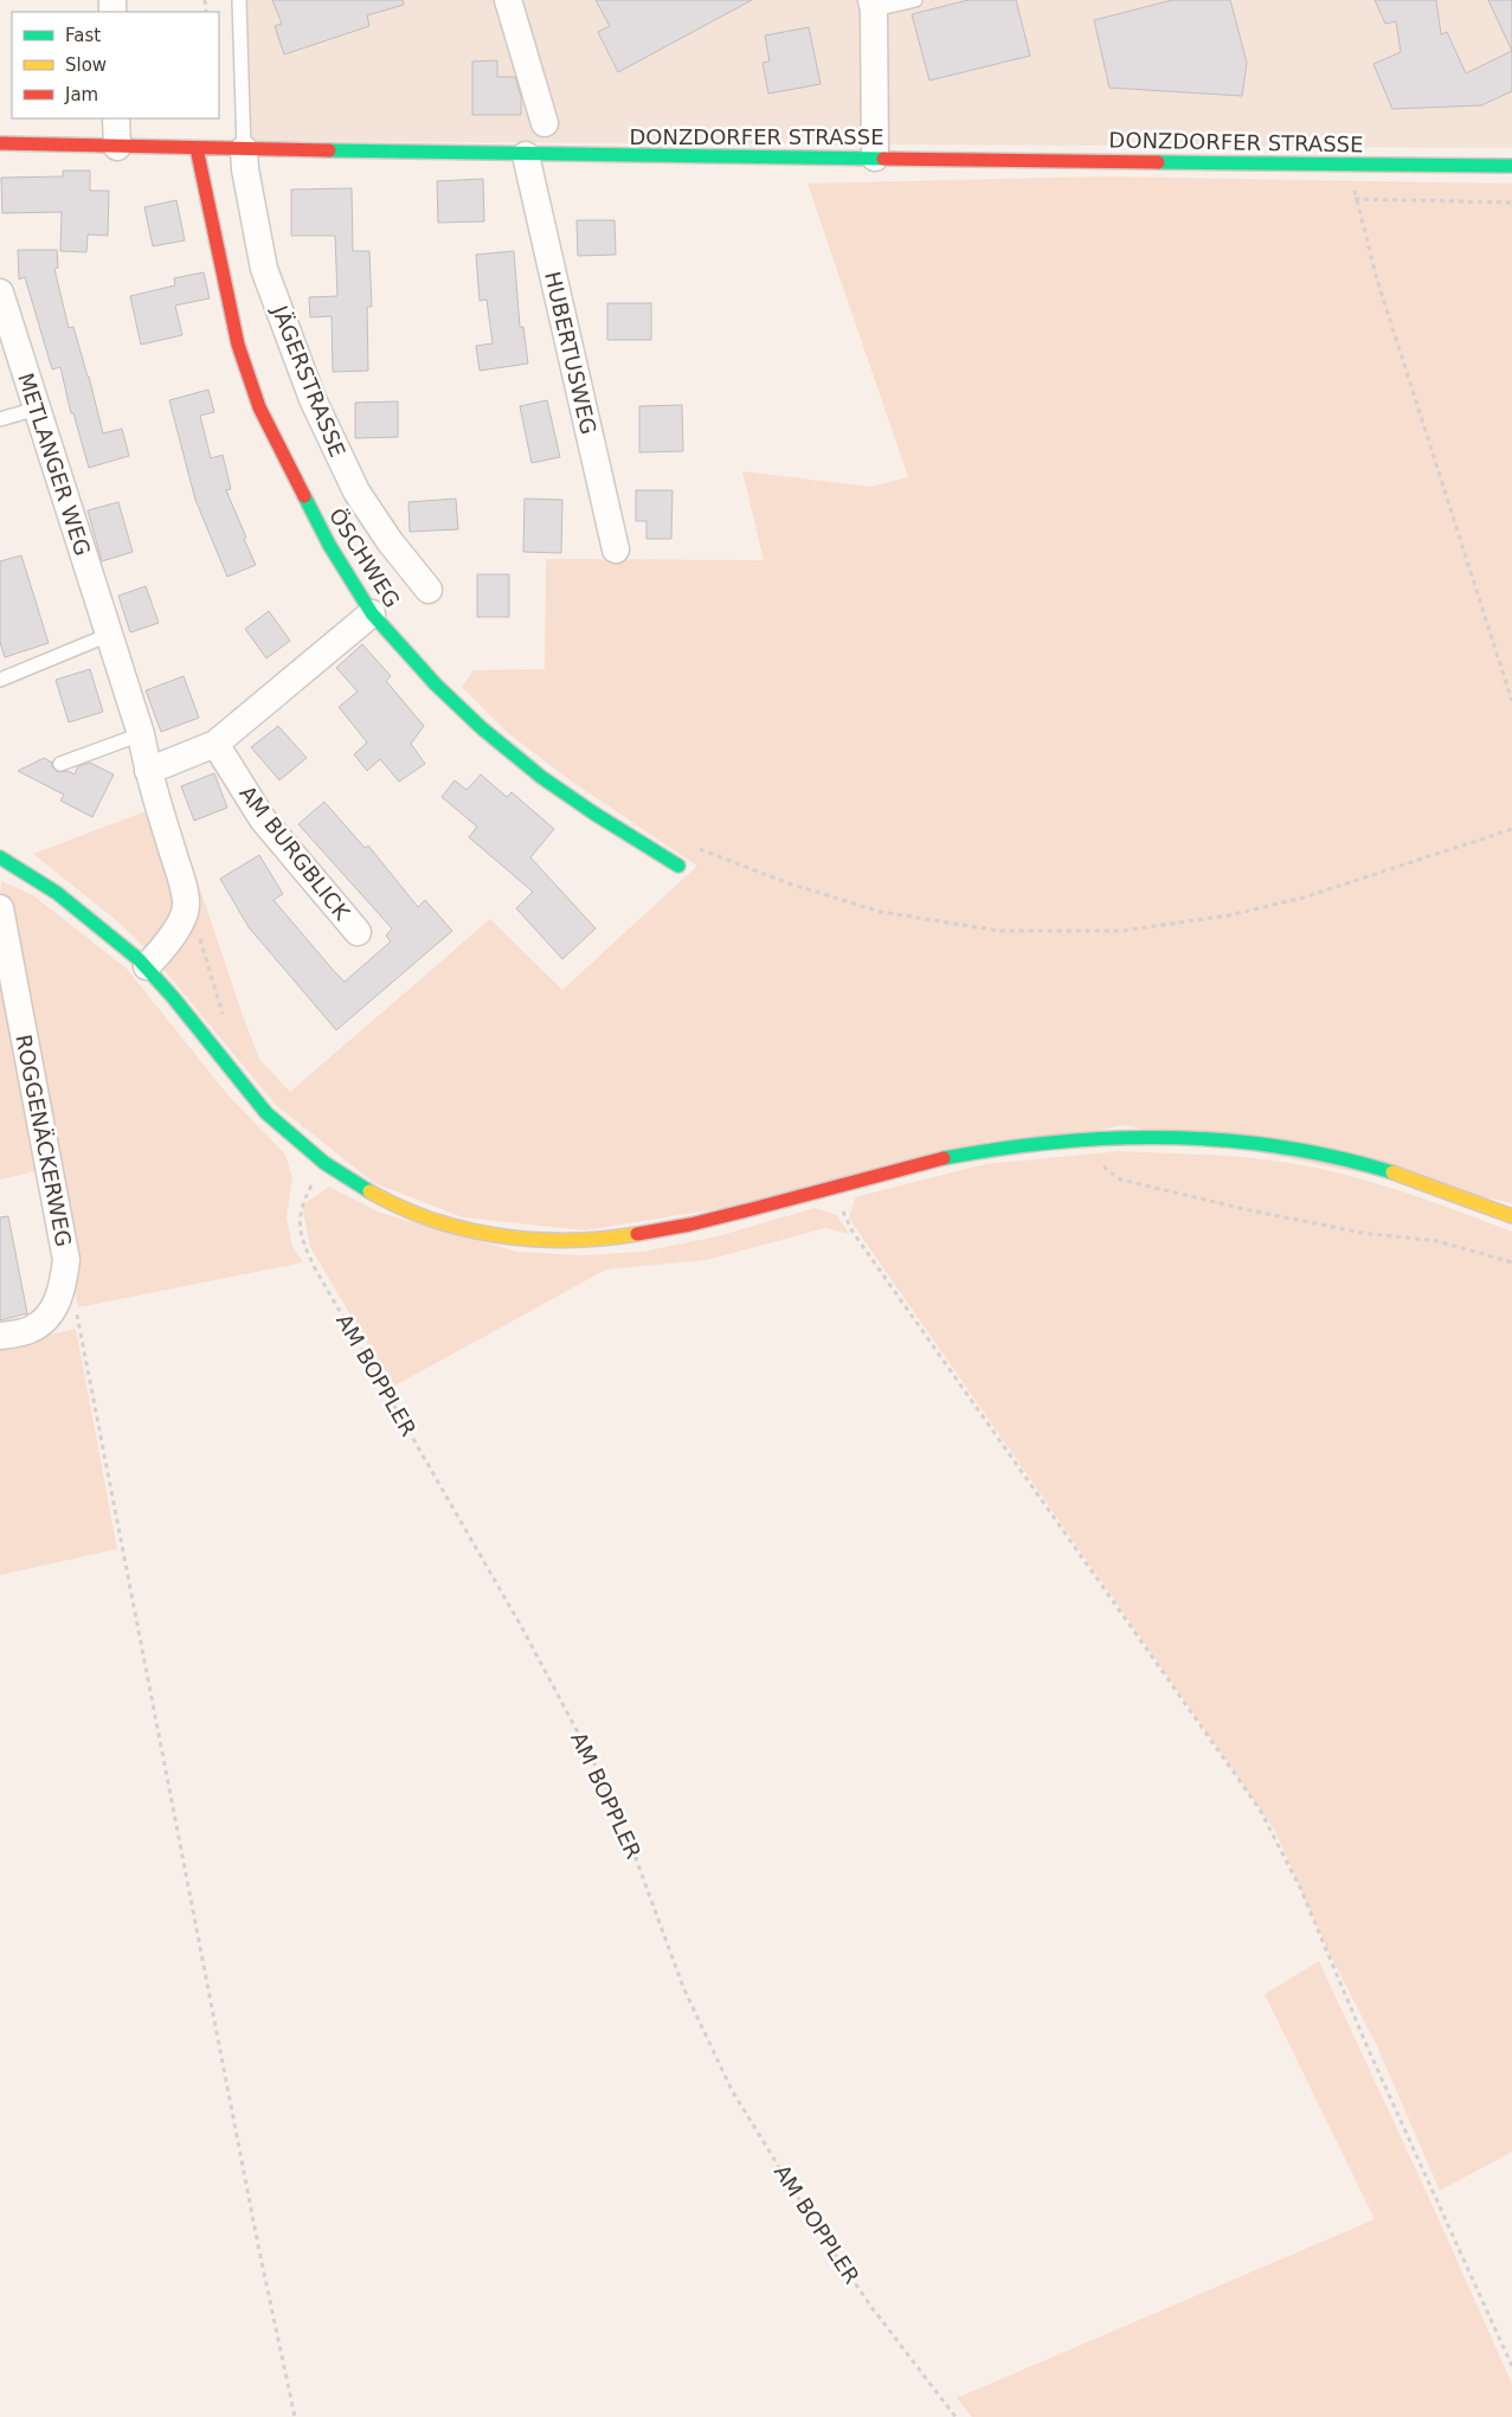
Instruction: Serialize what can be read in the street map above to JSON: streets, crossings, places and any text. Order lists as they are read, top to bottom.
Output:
{
  "streets": {
    "main road": ["DONZDORFER STRASSE", "ÖSCHWEG"],
    "street": [
      "HUBERTUSWEG",
      "JÄGERSTRASSE",
      "METLANGER WEG",
      "AM BURGBLICK",
      "ROGGENÄCKERWEG"
    ],
    "path": ["AM BOPPLER"]
  },
  "crossings": [
    ["DONZDORFER STRASSE", "HUBERTUSWEG"],
    ["DONZDORFER STRASSE", "JÄGERSTRASSE"],
    ["DONZDORFER STRASSE", "ÖSCHWEG"]
  ],
  "legend": ["Fast", "Slow", "Jam"]
}
